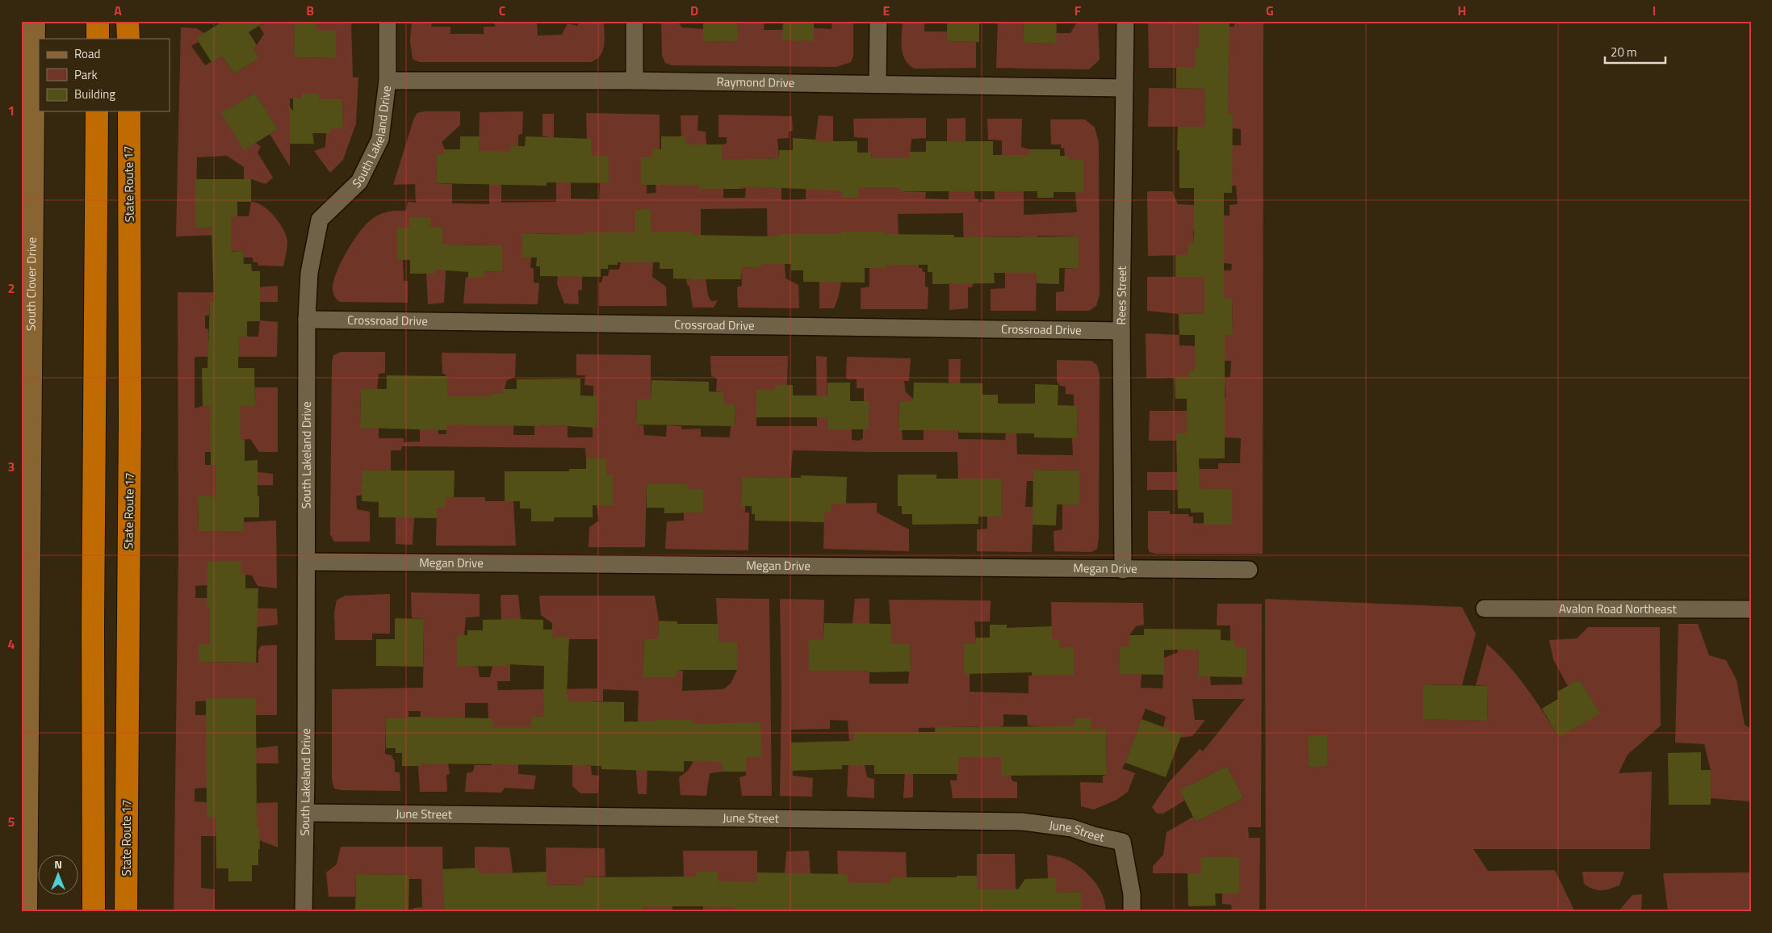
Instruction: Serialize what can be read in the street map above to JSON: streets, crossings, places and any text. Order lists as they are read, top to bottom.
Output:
{
  "streets": {
    "highway": ["State Route 17"],
    "street": [
      "Raymond Drive",
      "South Lakeland Drive",
      "South Clover Drive",
      "Rees Street",
      "Crossroad Drive",
      "Megan Drive",
      "Avalon Road Northeast",
      "June Street"
    ]
  },
  "crossings": [
    ["Raymond Drive", "South Lakeland Drive"],
    ["Raymond Drive", "Rees Street"],
    ["South Lakeland Drive", "Crossroad Drive"],
    ["South Lakeland Drive", "Megan Drive"],
    ["South Lakeland Drive", "June Street"],
    ["Rees Street", "Crossroad Drive"],
    ["Rees Street", "Megan Drive"]
  ],
  "legend": ["Road", "Park", "Building"],
  "scale_bar": "20 m",
  "north": "top",
  "grid": {
    "columns": [
      "A",
      "B",
      "C",
      "D",
      "E",
      "F",
      "G",
      "H",
      "I"
    ],
    "rows": [
      "1",
      "2",
      "3",
      "4",
      "5"
    ]
  }
}
